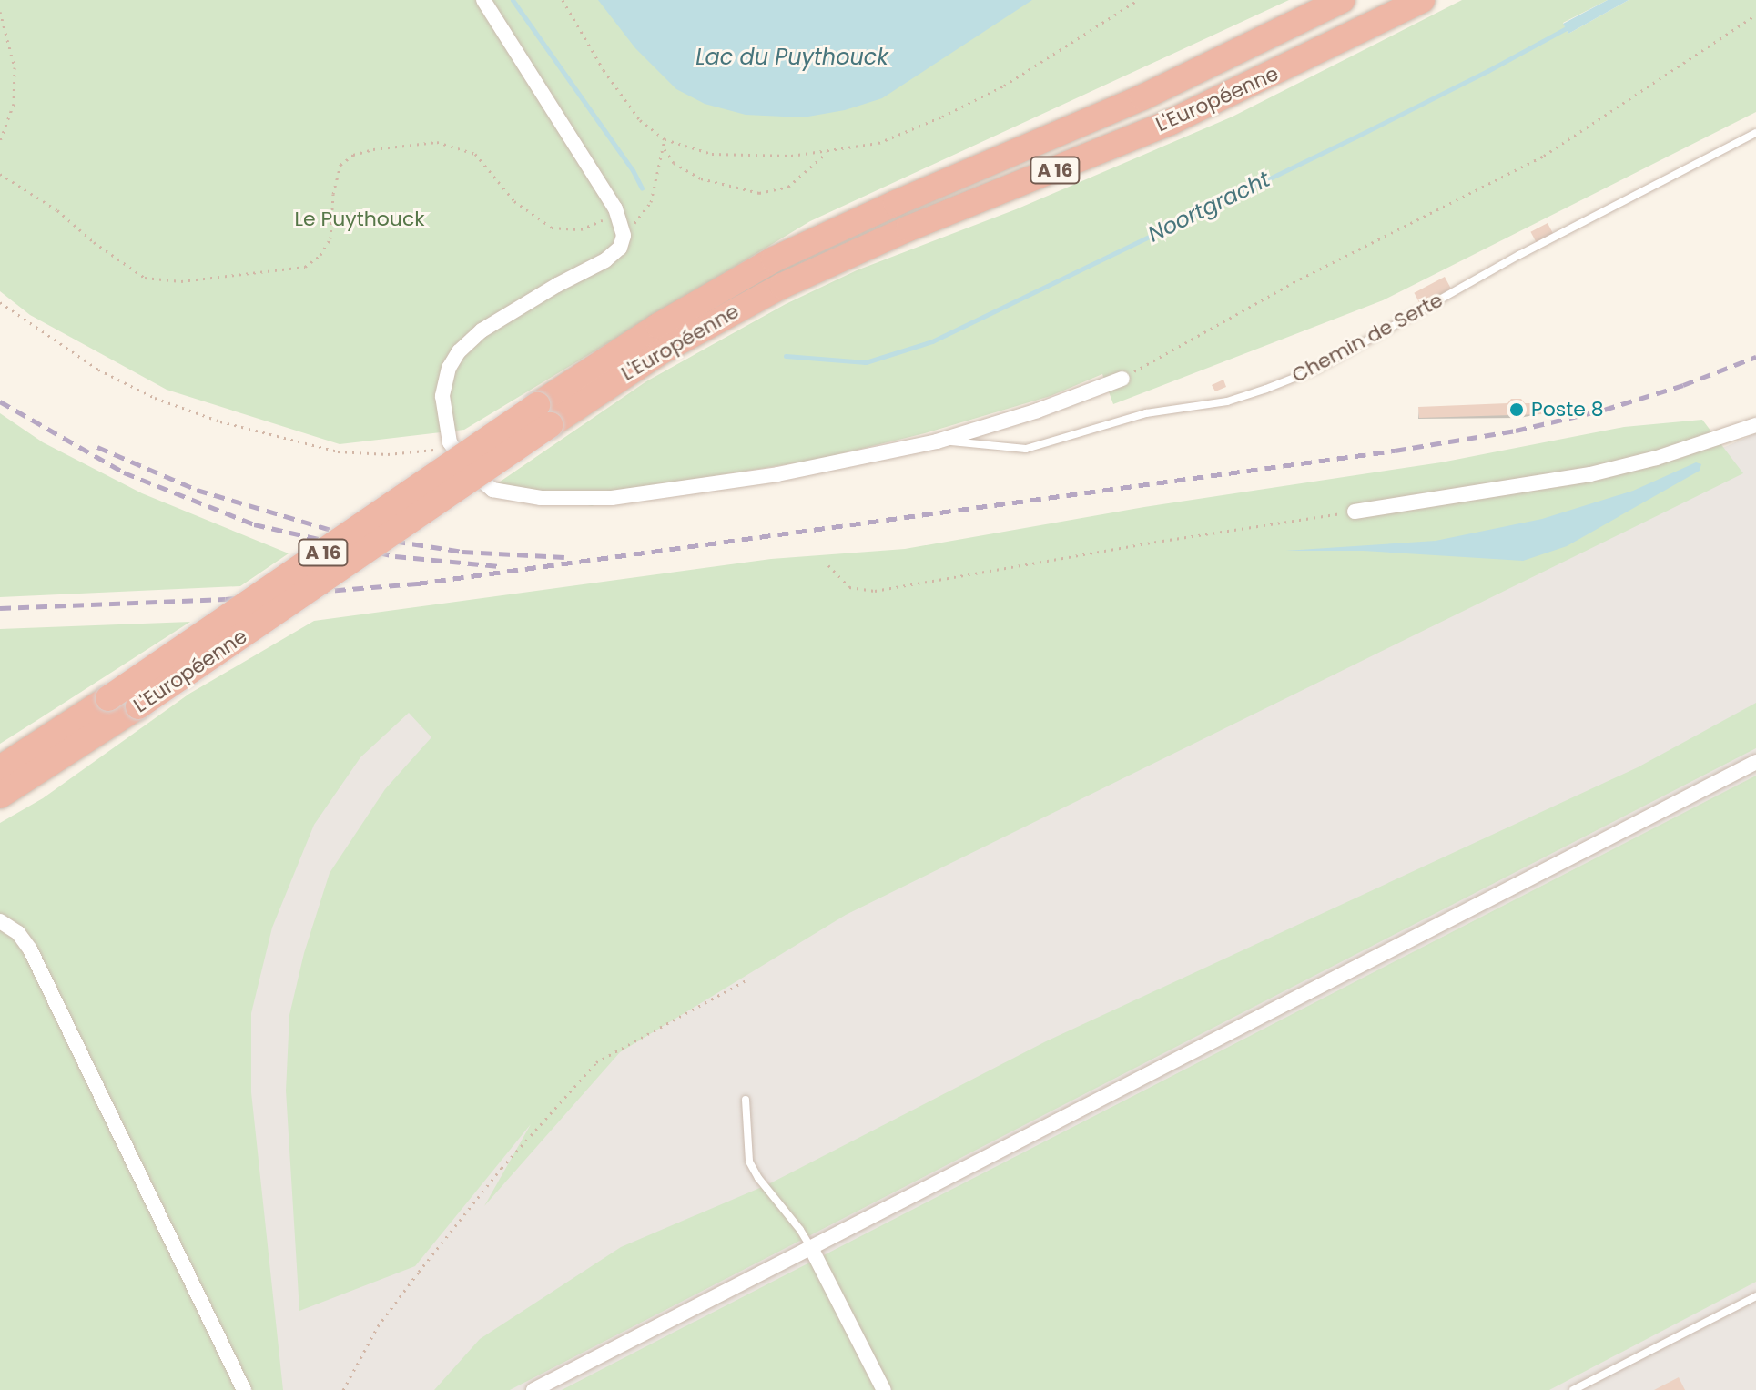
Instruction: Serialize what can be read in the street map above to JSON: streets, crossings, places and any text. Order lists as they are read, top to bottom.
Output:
{
  "streets": {
    "highway": ["L'Européenne", "A 16"],
    "street": ["Chemin de Serte"]
  },
  "water": ["Lac du Puythouck", "Noortgracht"],
  "parks": ["Le Puythouck"],
  "places": ["Poste 8"]
}
